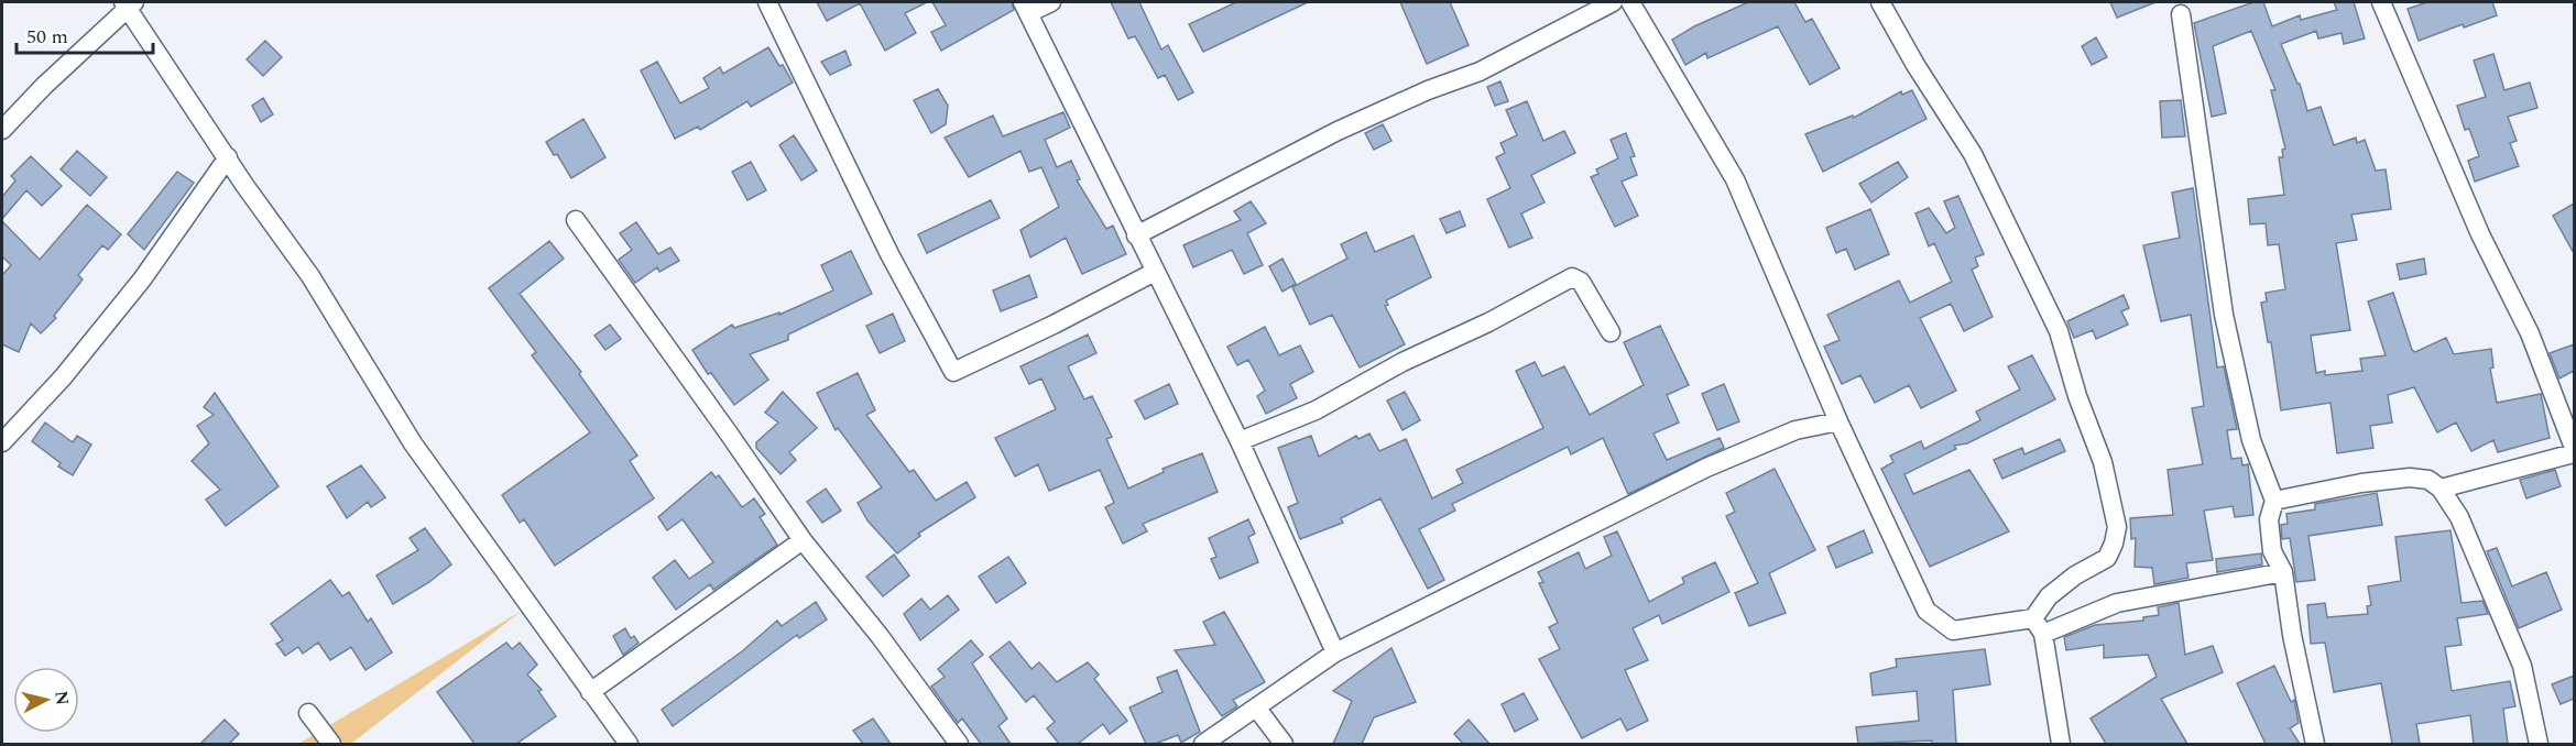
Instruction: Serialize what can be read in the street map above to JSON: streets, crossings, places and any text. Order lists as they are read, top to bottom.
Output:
{
  "scale_bar": "50 m",
  "north": "right"
}
